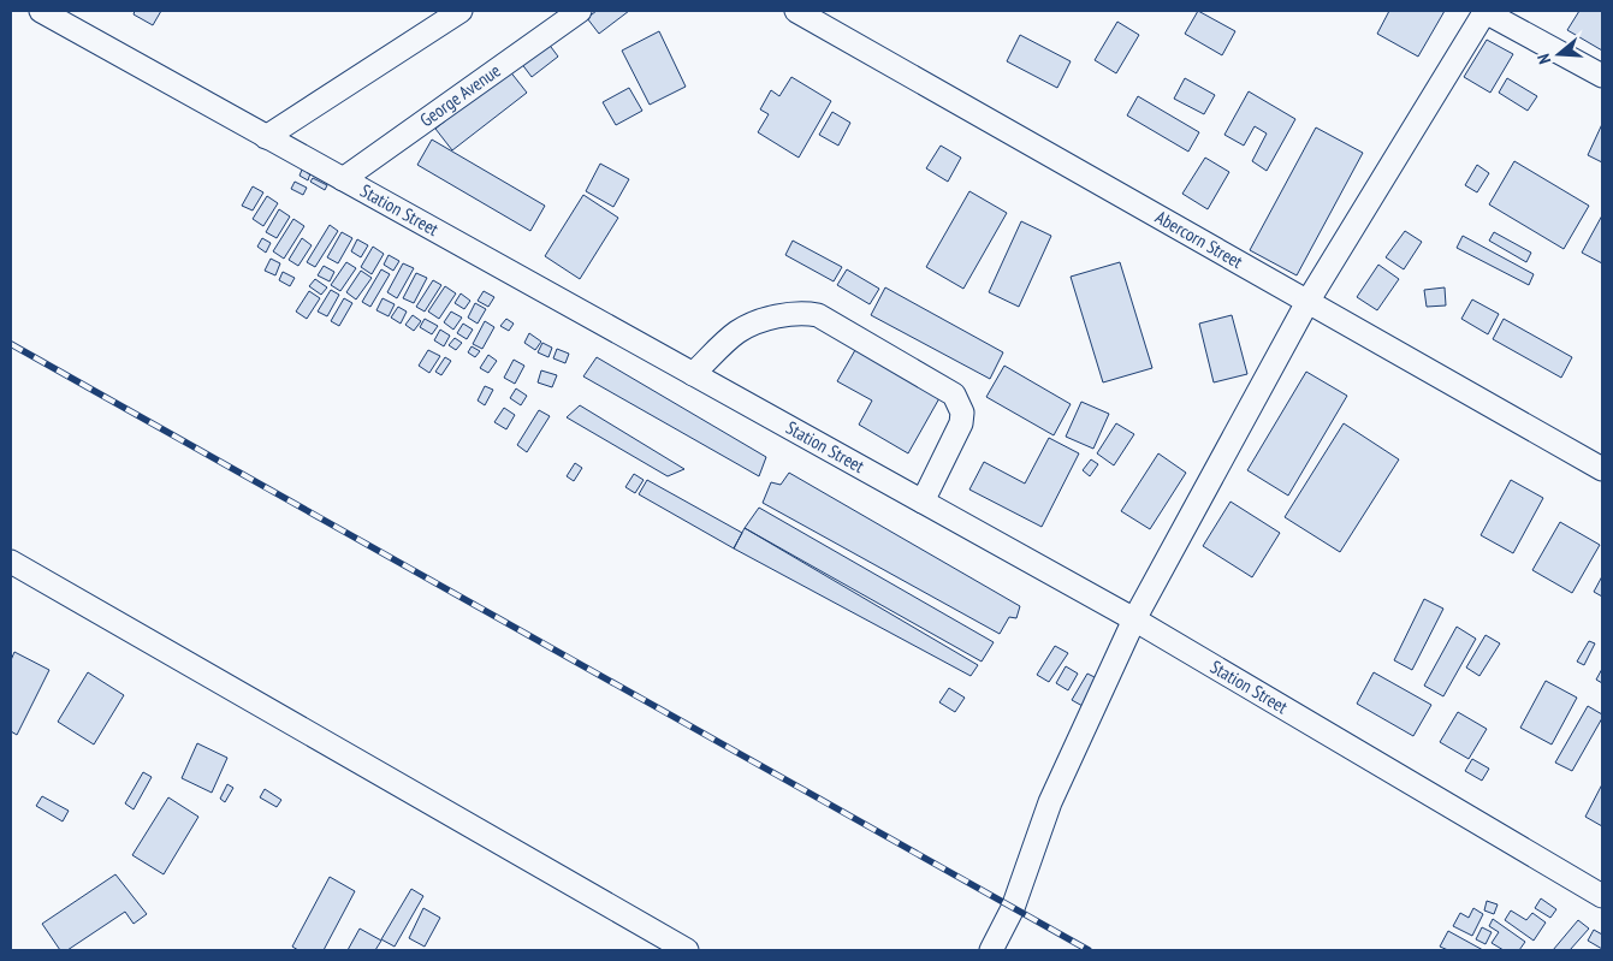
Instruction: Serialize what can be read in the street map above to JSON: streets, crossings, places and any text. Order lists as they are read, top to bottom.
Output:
{
  "streets": {
    "street": ["George Avenue", "Station Street", "Abercorn Street"]
  },
  "crossings": [
    ["George Avenue", "Station Street"]
  ],
  "north": "left"
}
